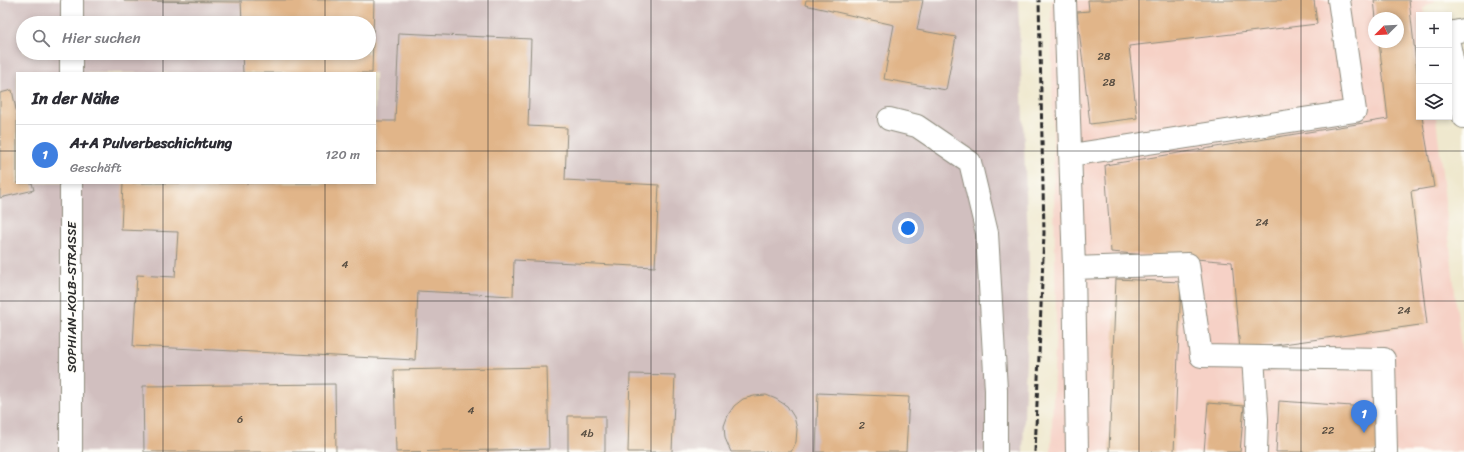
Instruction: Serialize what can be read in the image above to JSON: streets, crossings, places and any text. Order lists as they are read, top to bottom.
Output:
{
  "streets": {
    "main road": ["SOPHIAN-KOLB-STRASSE"]
  },
  "house_numbers": [
    "28",
    "28",
    "24",
    "4",
    "24",
    "4",
    "6",
    "2",
    "22",
    "4b"
  ],
  "north": "bottom left",
  "page": {
    "map_buttons": ["+", "−"],
    "search": "Hier suchen",
    "heading": "In der Nähe",
    "list": [
      {
        "mark": "1",
        "name": "A+A Pulverbeschichtung",
        "note": "Geschäft",
        "value": "120 m"
      }
    ],
    "pins": "1"
  }
}
